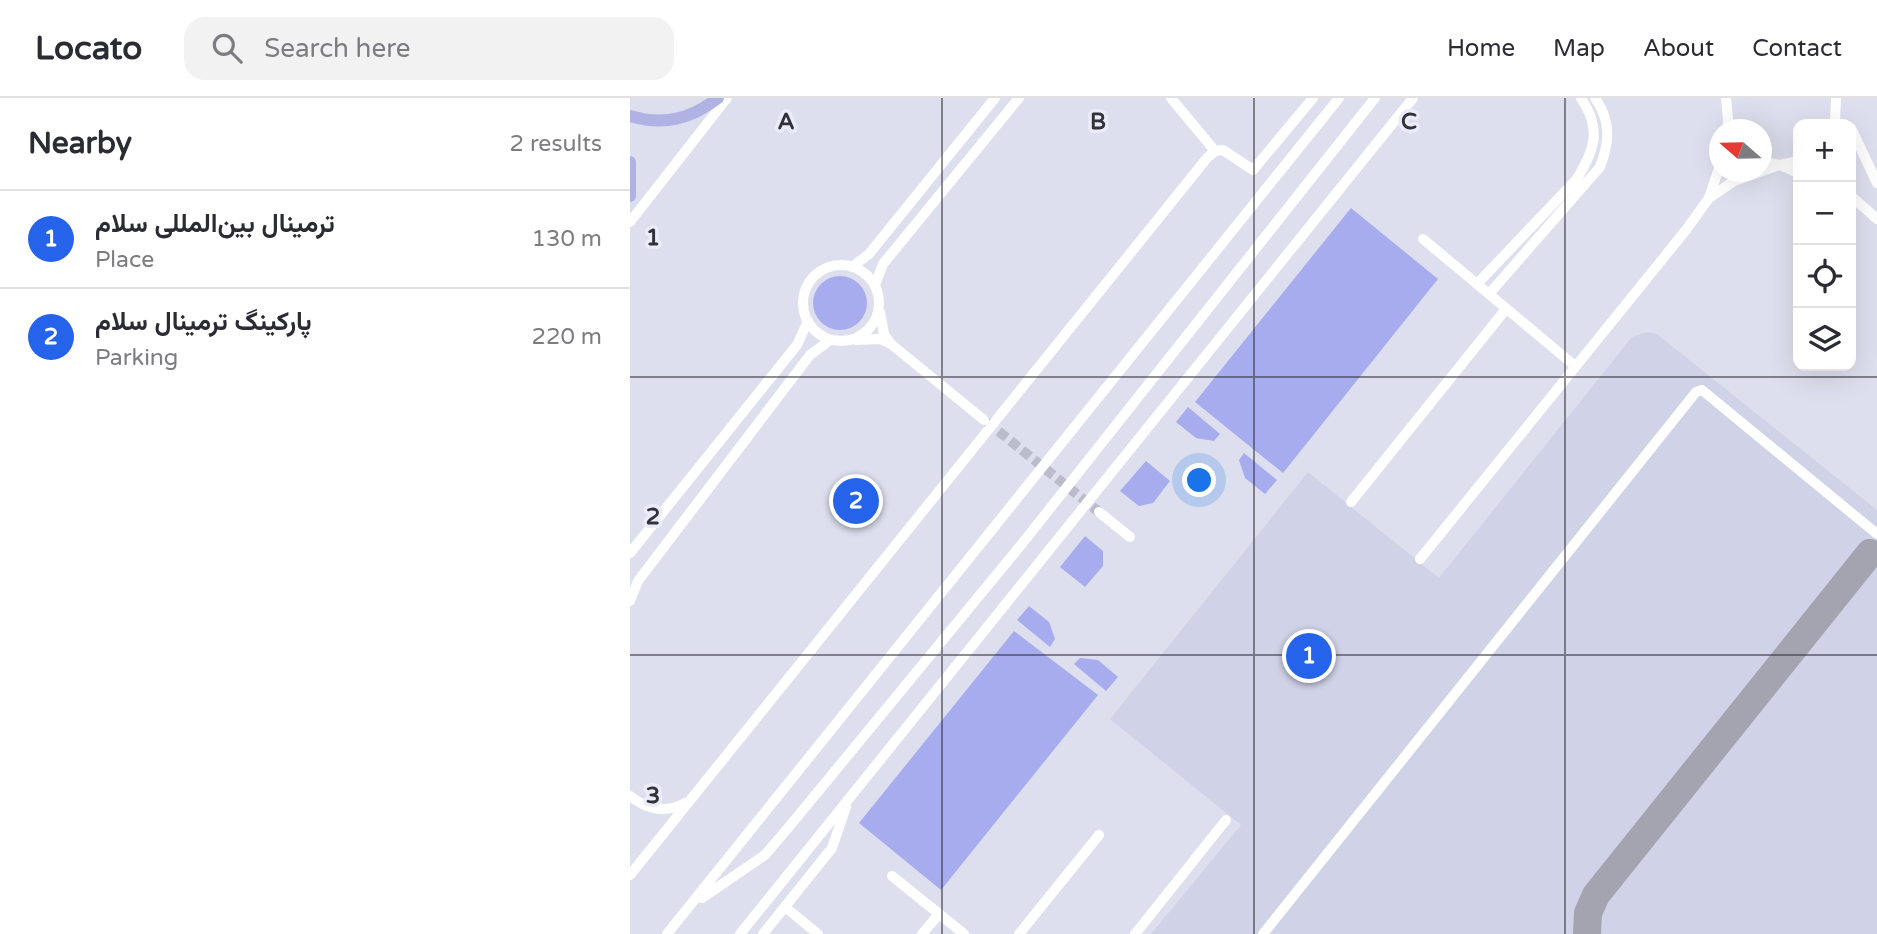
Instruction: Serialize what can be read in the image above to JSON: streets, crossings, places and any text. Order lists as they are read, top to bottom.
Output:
{
  "north": "left",
  "page": {
    "header": "Locato",
    "search": "Search here",
    "nav": [
      "Home",
      "Map",
      "About",
      "Contact"
    ],
    "heading": ["Nearby", "2 results"],
    "map_buttons": ["+", "−"],
    "list": [
      {
        "mark": "1",
        "name": "ترمینال بین‌المللی سلام",
        "note": "Place",
        "value": "130 m"
      },
      {
        "mark": "2",
        "name": "پارکینگ ترمینال سلام",
        "note": "Parking",
        "value": "220 m"
      }
    ],
    "pins": ["2", "1"]
  },
  "grid": {
    "columns": ["A", "B", "C"],
    "rows": ["1", "2", "3"]
  }
}
